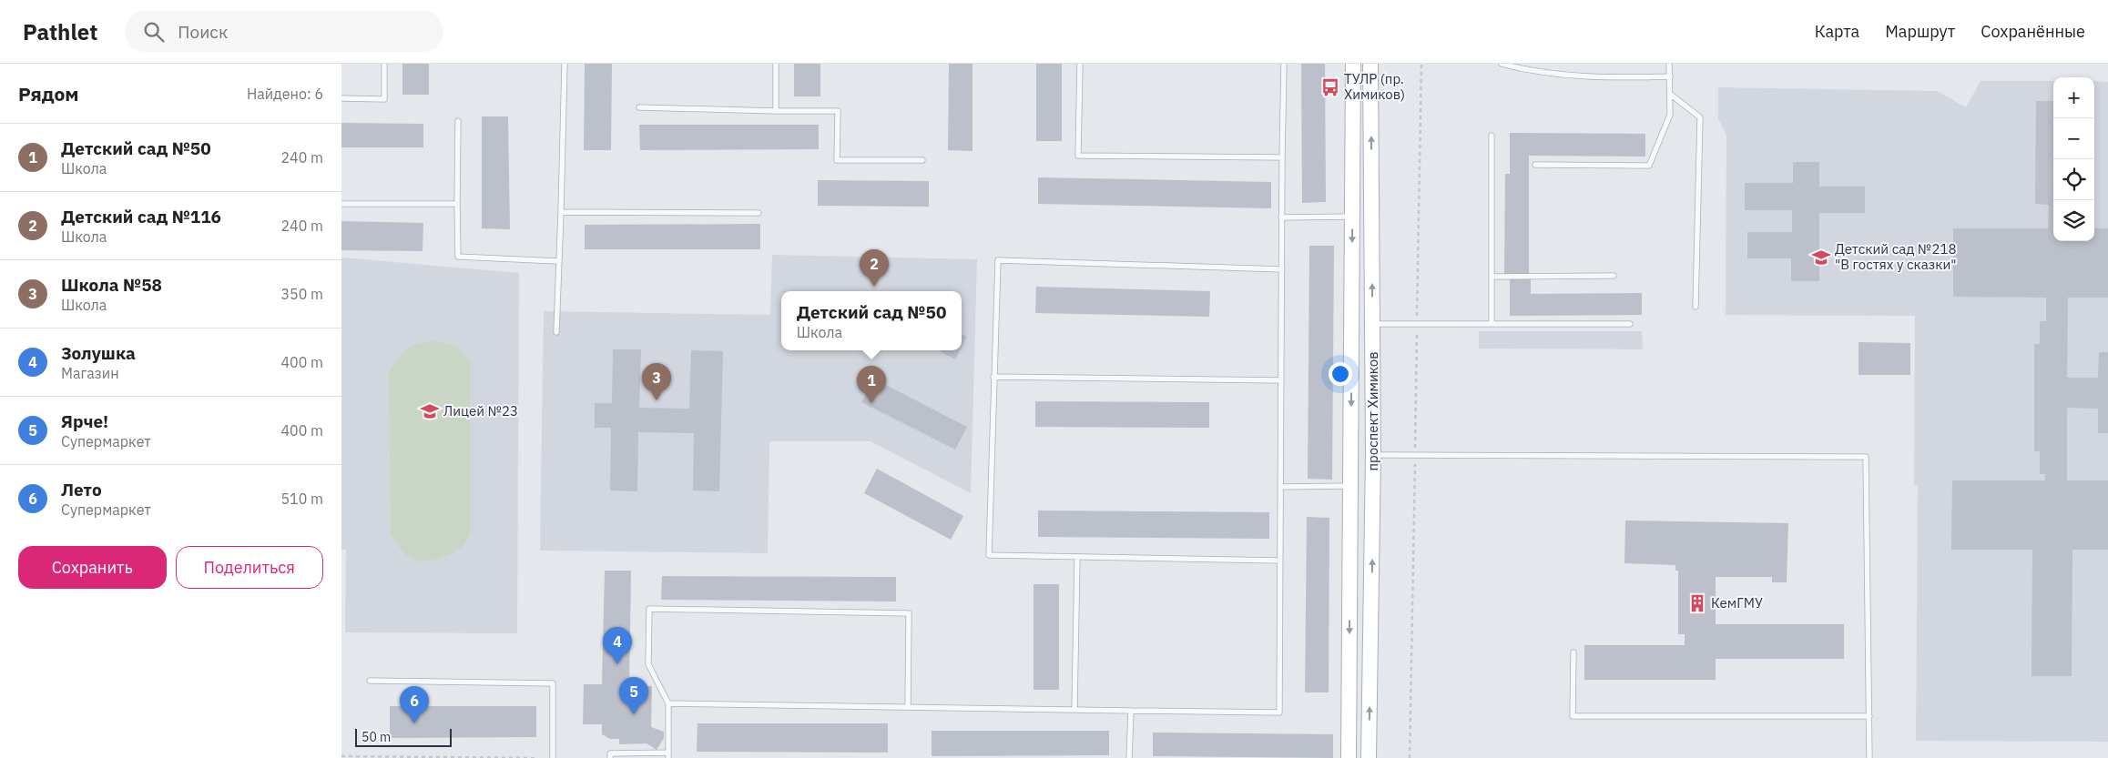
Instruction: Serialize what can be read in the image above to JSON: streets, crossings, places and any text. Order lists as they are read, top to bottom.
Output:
{
  "streets": {
    "main road": ["проспект Химиков"]
  },
  "places": {
    "bus stop": ["ТУЛР (пр. Химиков)"],
    "school or university": ["Детский сад №218 \"В гостях у сказки\"", "Лицей №23"],
    "building": ["КемГМУ"]
  },
  "scale_bar": "50 m",
  "page": {
    "header": "Pathlet",
    "search": "Поиск",
    "nav": ["Карта", "Маршрут", "Сохранённые"],
    "heading": ["Рядом", "Найдено: 6"],
    "map_buttons": ["+", "−"],
    "list": [
      {
        "mark": "1",
        "name": "Детский сад №50",
        "note": "Школа",
        "value": "240 m"
      },
      {
        "mark": "2",
        "name": "Детский сад №116",
        "note": "Школа",
        "value": "240 m"
      },
      {
        "mark": "3",
        "name": "Школа №58",
        "note": "Школа",
        "value": "350 m"
      },
      {
        "mark": "4",
        "name": "Золушка",
        "note": "Магазин",
        "value": "400 m"
      },
      {
        "mark": "5",
        "name": "Ярче!",
        "note": "Супермаркет",
        "value": "400 m"
      },
      {
        "mark": "6",
        "name": "Лето",
        "note": "Супермаркет",
        "value": "510 m"
      }
    ],
    "pins": [
      "2",
      "3",
      "1",
      "4",
      "5",
      "6"
    ],
    "popup": ["Детский сад №50", "Школа"],
    "buttons": ["Сохранить", "Поделиться"],
    "scale": "50 m"
  }
}
